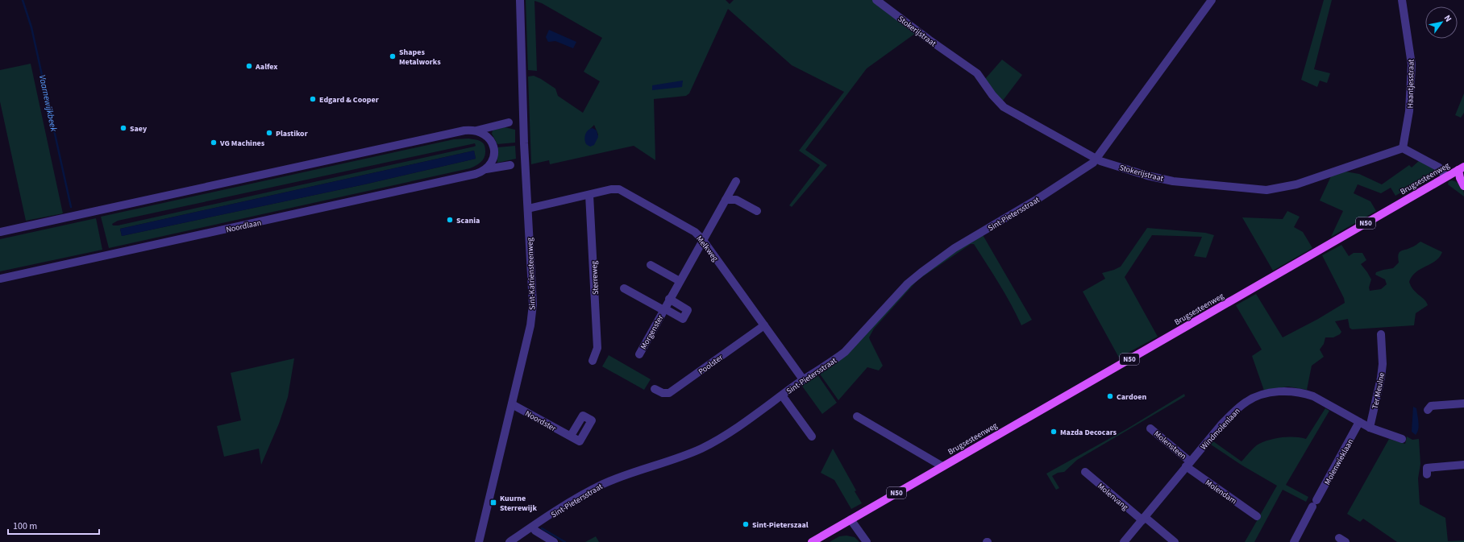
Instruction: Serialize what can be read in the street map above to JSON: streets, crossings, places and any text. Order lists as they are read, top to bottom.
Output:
{
  "streets": {
    "main road": ["Brugsesteenweg", "N50"],
    "street": [
      "Stokerijstraat",
      "Haantjesstraat",
      "Sint-Pietersstraat",
      "Noordlaan",
      "Melkweg",
      "Sint-Katriensteenweg",
      "Sterreweg",
      "Morgenster",
      "Poolster",
      "Ter Meulne",
      "Noordster",
      "Windmolenlaan",
      "Molensteen",
      "Molenwieklaan",
      "Molendam",
      "Molenvang"
    ]
  },
  "crossings": [
    ["Stokerijstraat", "Haantjesstraat"],
    ["Stokerijstraat", "Sint-Pietersstraat"],
    ["Sint-Pietersstraat", "Melkweg"],
    ["Melkweg", "Sint-Katriensteenweg"],
    ["Melkweg", "Sterreweg"],
    ["Melkweg", "Morgenster"],
    ["Melkweg", "Poolster"],
    ["Sint-Katriensteenweg", "Noordster"],
    ["Ter Meulne", "Windmolenlaan"],
    ["Windmolenlaan", "Molensteen"],
    ["Windmolenlaan", "Molenwieklaan"],
    ["Windmolenlaan", "Molendam"],
    ["Windmolenlaan", "Molenvang"],
    ["Molensteen", "Molendam"]
  ],
  "water": ["Vaarnewijkbeek"],
  "places": {
    "other": [
      "Shapes Metalworks",
      "Aalfex",
      "Edgard & Cooper",
      "Saey",
      "Plastikor",
      "VG Machines",
      "Scania",
      "Cardoen",
      "Mazda Decocars",
      "Sint-Pieterszaal"
    ],
    "transit": ["Kuurne Sterrewijk"]
  },
  "scale_bar": "100 m",
  "north": "top right"
}
